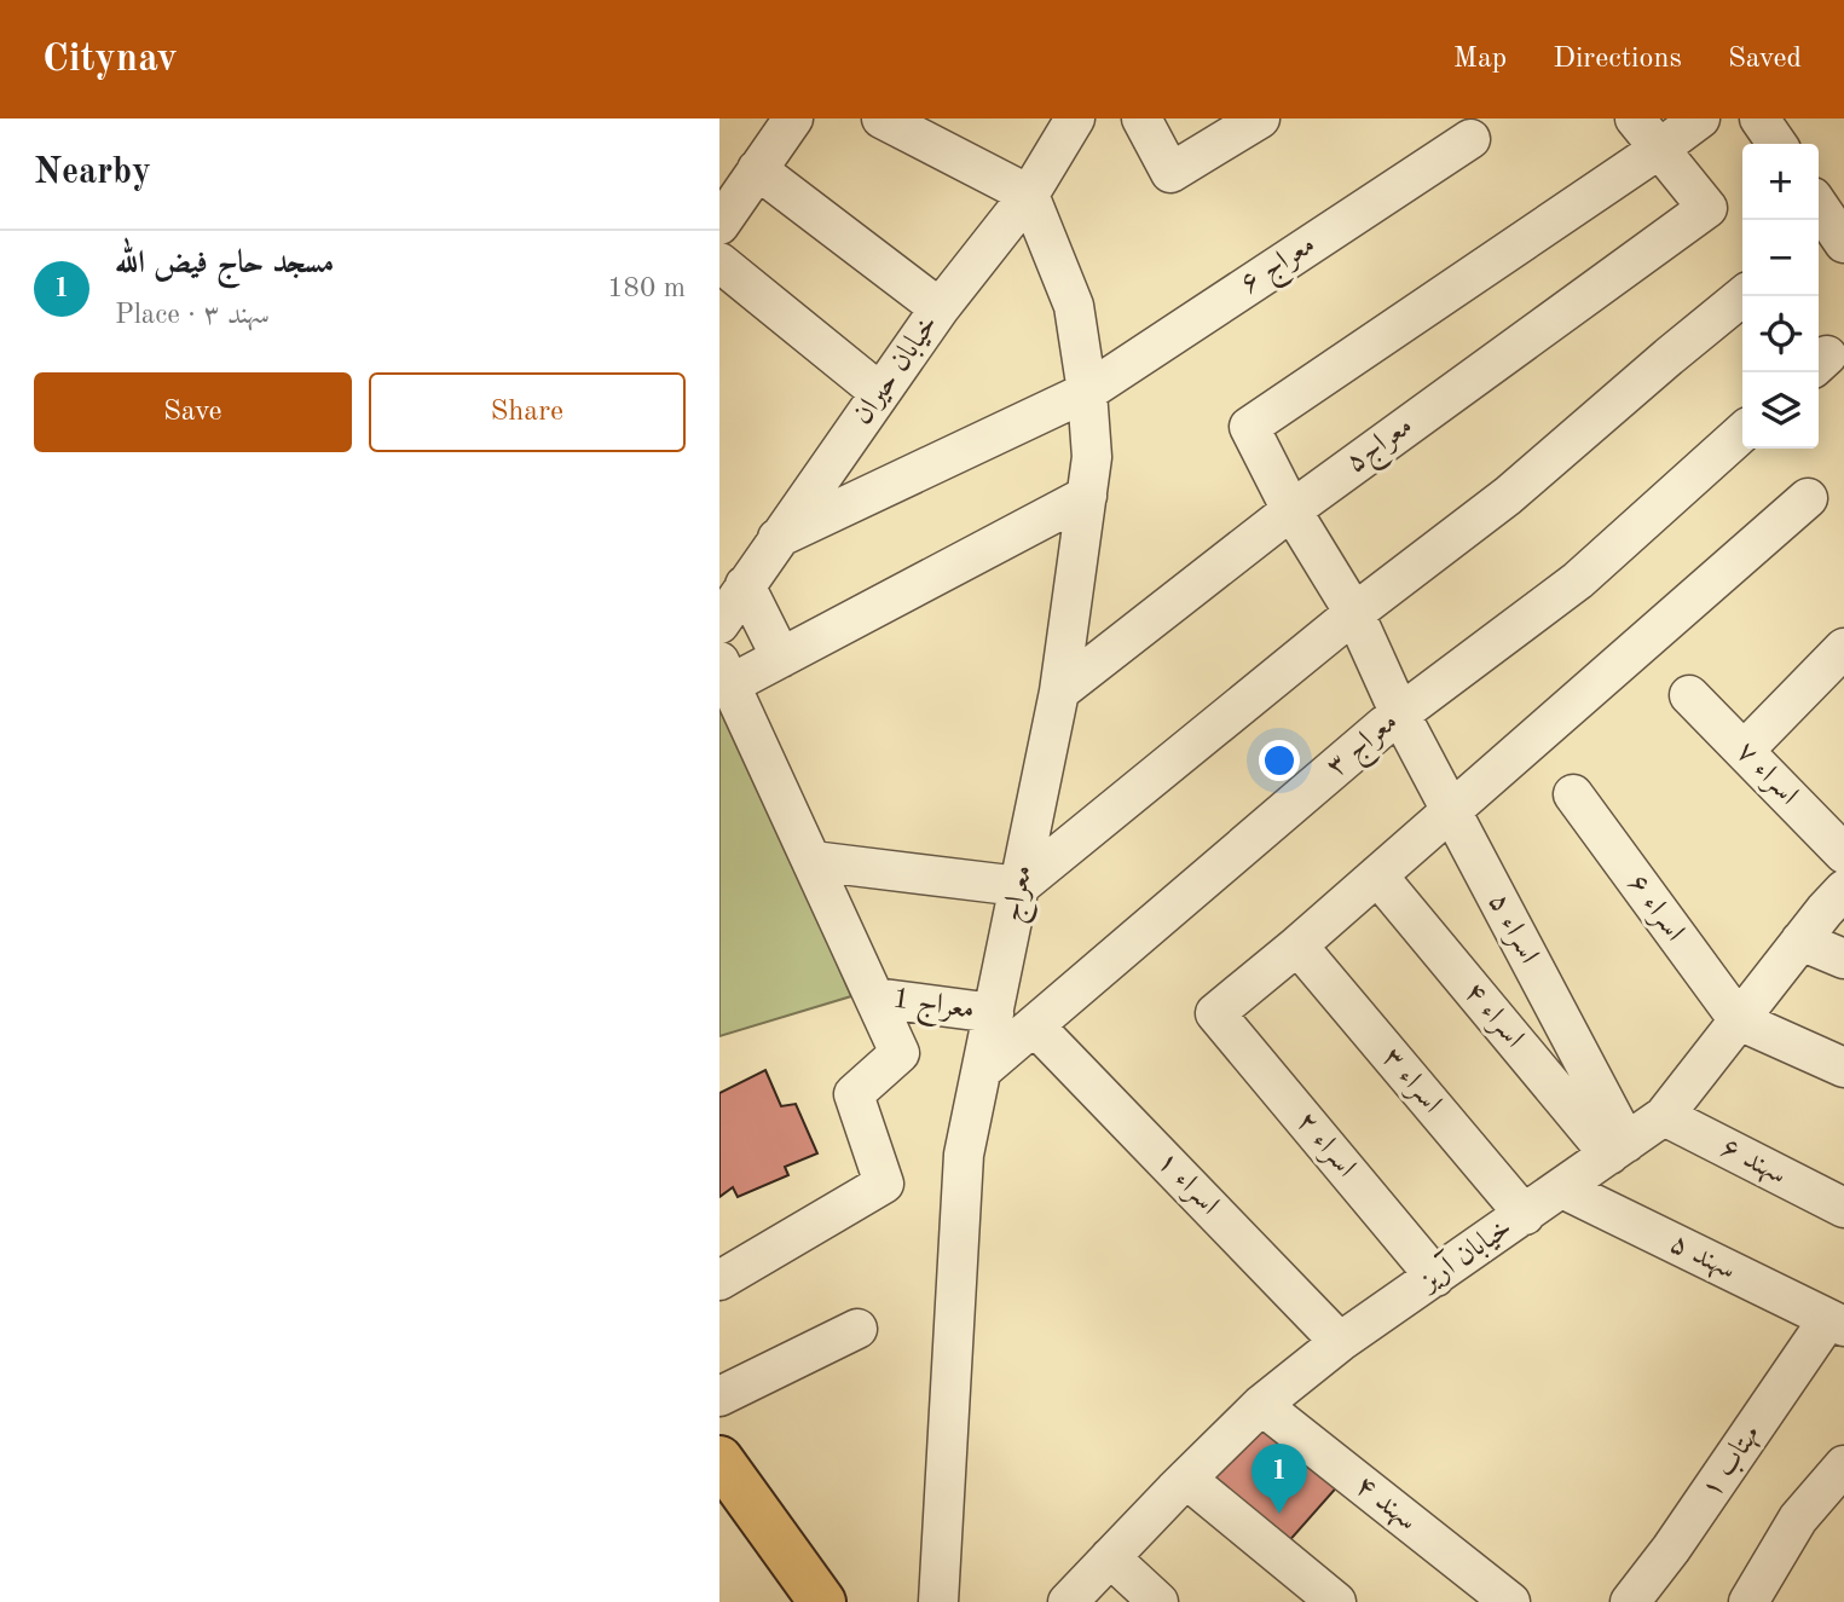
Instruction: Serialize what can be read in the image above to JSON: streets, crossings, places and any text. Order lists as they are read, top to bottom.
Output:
{
  "streets": {
    "street": [
      "معراج ۶",
      "خیابان حیران",
      "معراج۵",
      "معراج ۳",
      "اسراء ۷",
      "معراج",
      "اسراء ۶",
      "اسراء ۵",
      "معراج 1",
      "اسراء ۴",
      "اسراء ۳",
      "اسراء ۲",
      "سهند ۶",
      "اسراء ۱",
      "خیابان آریز",
      "سهند ۵",
      "مهتاب ۱",
      "سهند ۴"
    ]
  },
  "crossings": [
    ["معراج ۶", "خیابان حیران"],
    ["معراج ۶", "معراج"],
    ["خیابان حیران", "معراج"],
    ["معراج۵", "معراج"],
    ["معراج۵", "اسراء ۵"],
    ["معراج ۳", "معراج"],
    ["معراج ۳", "اسراء ۵"],
    ["معراج ۳", "اسراء ۱"],
    ["معراج", "معراج 1"],
    ["اسراء ۶", "خیابان آریز"],
    ["اسراء ۵", "اسراء ۴"],
    ["اسراء ۵", "خیابان آریز"],
    ["اسراء ۴", "خیابان آریز"],
    ["اسراء ۳", "اسراء ۲"],
    ["اسراء ۳", "خیابان آریز"],
    ["اسراء ۲", "خیابان آریز"],
    ["سهند ۶", "خیابان آریز"],
    ["اسراء ۱", "خیابان آریز"],
    ["خیابان آریز", "سهند ۵"],
    ["خیابان آریز", "سهند ۴"],
    ["سهند ۵", "مهتاب ۱"]
  ],
  "page": {
    "header": "Citynav",
    "nav": ["Map", "Directions", "Saved"],
    "heading": "Nearby",
    "map_buttons": ["+", "−"],
    "list": [
      {
        "mark": "1",
        "name": "مسجد حاج فیض الله",
        "note": "Place · سهند ۳",
        "value": "180 m"
      }
    ],
    "buttons": ["Save", "Share"],
    "pins": "1"
  }
}
